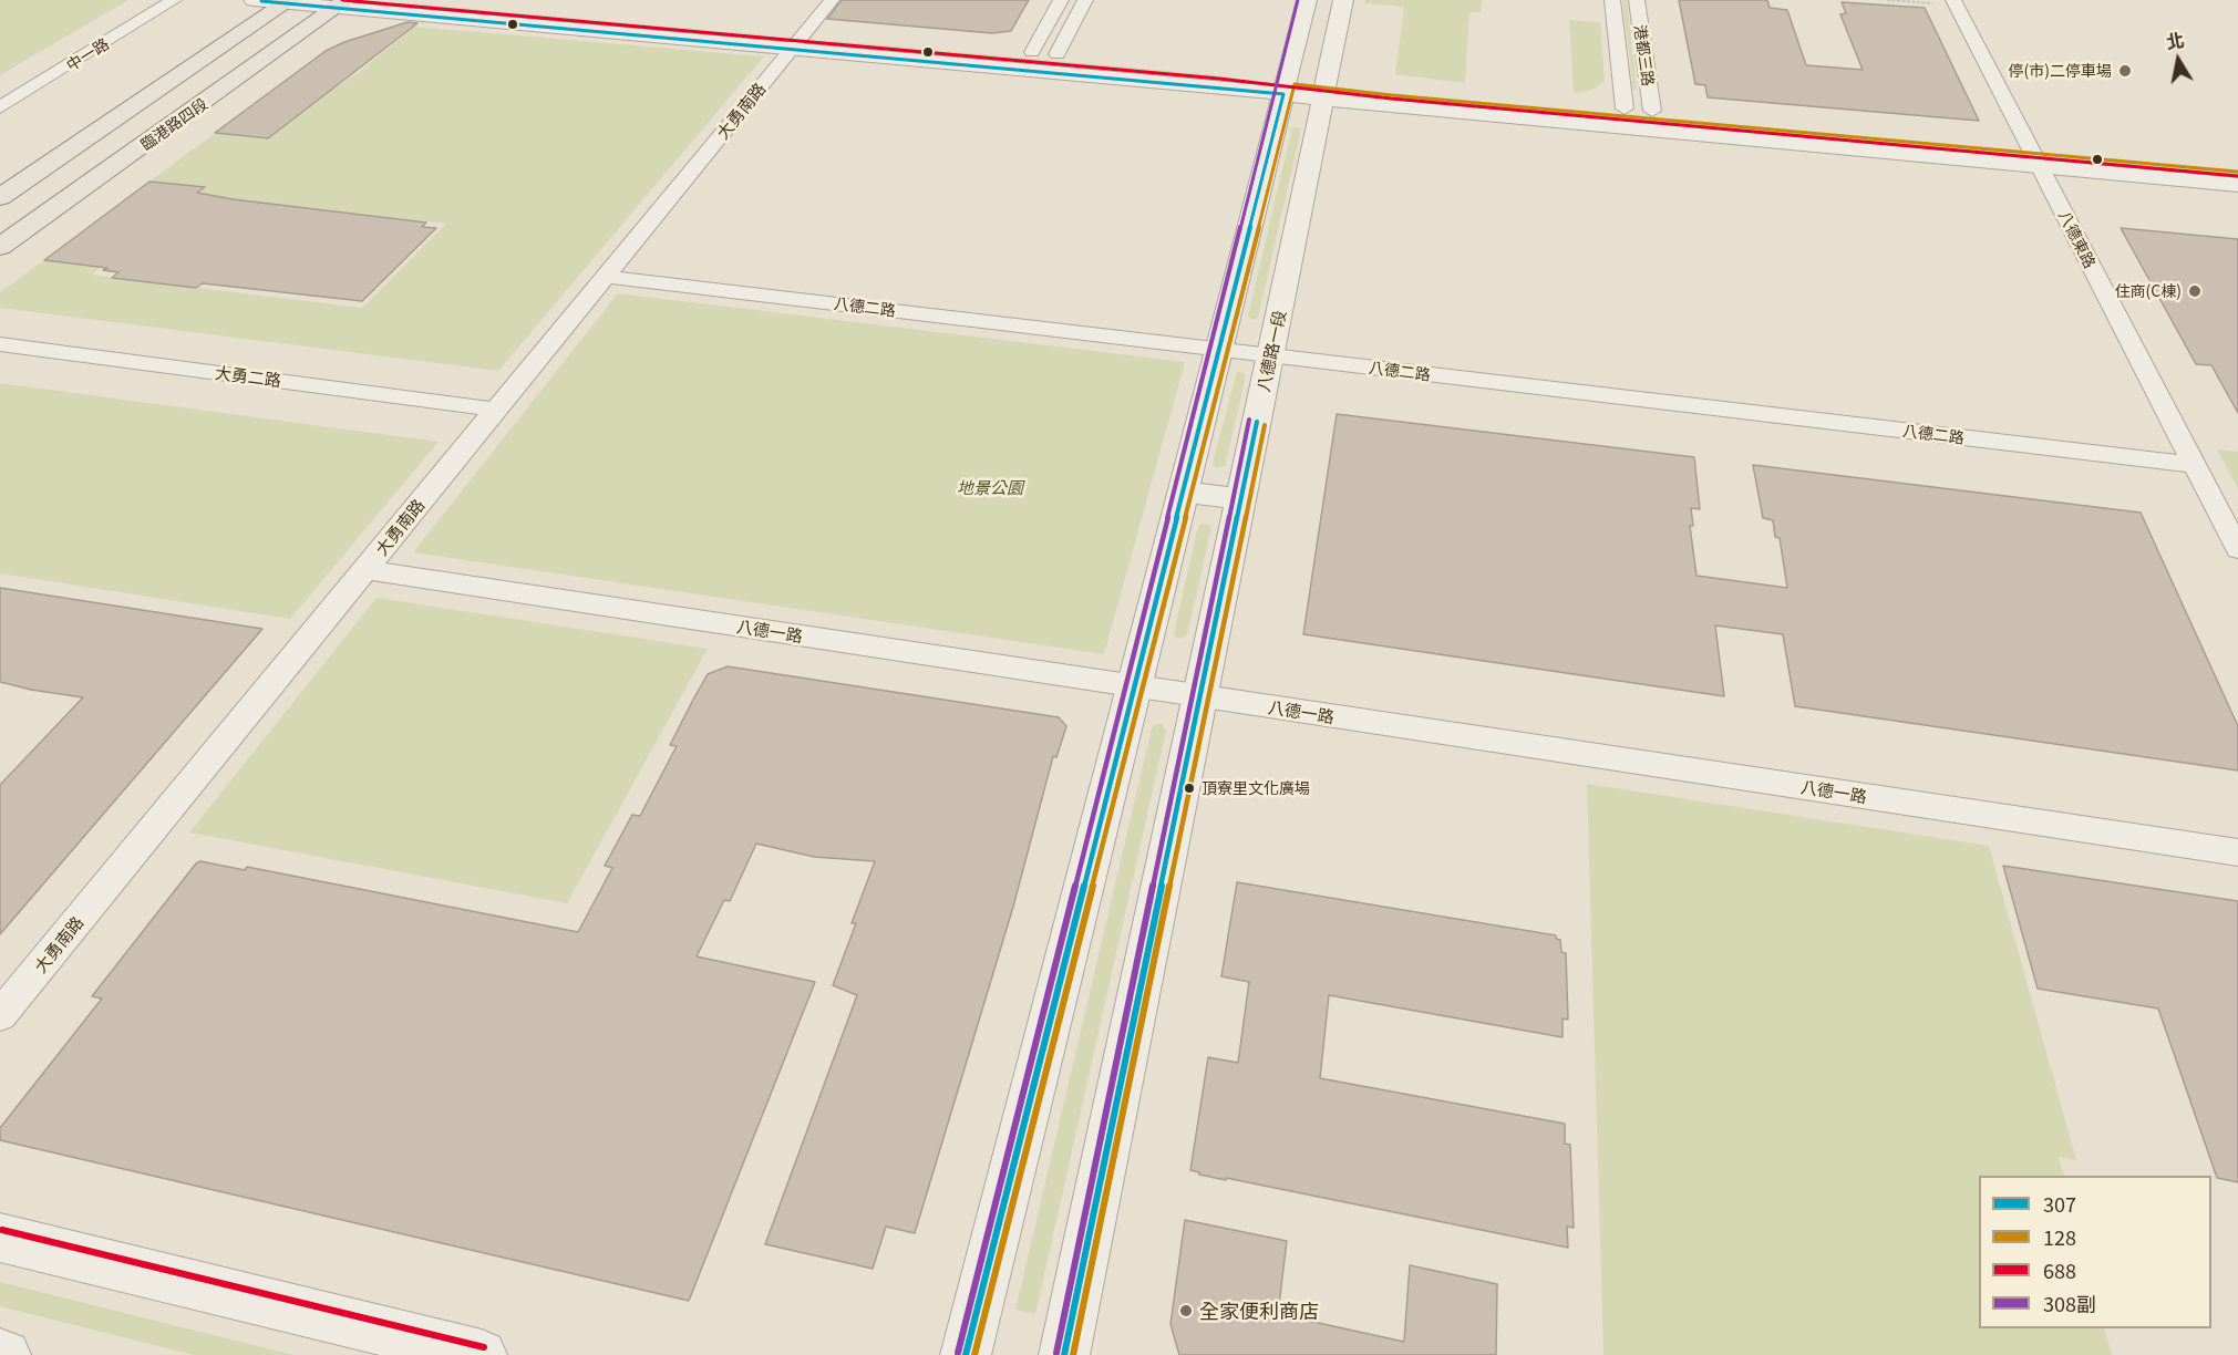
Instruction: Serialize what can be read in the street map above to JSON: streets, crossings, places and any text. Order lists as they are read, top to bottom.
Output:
{
  "streets": {
    "main road": ["臨港路四段"],
    "street": [
      "中一路",
      "港都三路",
      "大勇南路",
      "八德東路",
      "八德二路",
      "八德路一段",
      "大勇二路",
      "八德一路"
    ]
  },
  "crossings": [
    ["大勇南路", "八德二路"],
    ["大勇南路", "大勇二路"],
    ["大勇南路", "八德一路"],
    ["八德東路", "八德二路"],
    ["八德二路", "八德路一段"],
    ["八德路一段", "八德一路"]
  ],
  "parks": ["地景公園"],
  "places": [
    "停(市)二停車場",
    "住商(C棟)",
    "頂寮里文化廣場",
    "全家便利商店"
  ],
  "lines": [
    "transit line 688",
    "transit line 308副",
    "transit line 307",
    "transit line 128"
  ],
  "legend": [
    "307",
    "128",
    "688",
    "308副"
  ],
  "north": "top"
}
